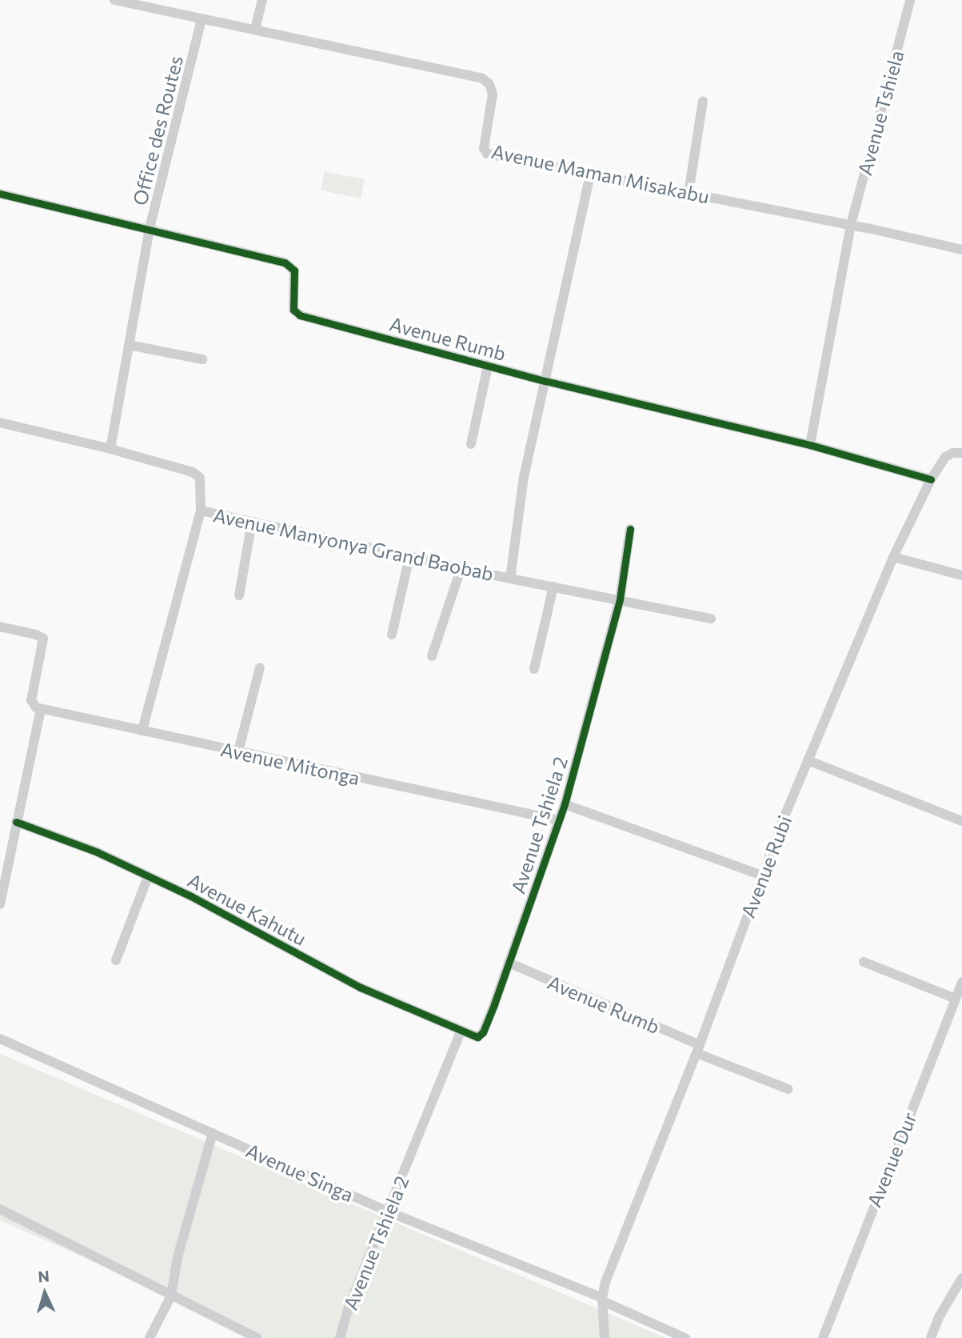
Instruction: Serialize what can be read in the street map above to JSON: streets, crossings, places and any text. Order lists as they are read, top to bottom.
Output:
{
  "streets": {
    "street": [
      "Avenue Tshiela",
      "Office des Routes",
      "Avenue Maman Misakabu",
      "Avenue Rumb",
      "Avenue Manyonya Grand Baobab",
      "Avenue Mitonga",
      "Avenue Tshiela 2",
      "Avenue Rubi",
      "Avenue Kahutu",
      "Avenue Dur",
      "Avenue Singa"
    ]
  },
  "crossings": [
    ["Avenue Tshiela", "Avenue Maman Misakabu"],
    ["Avenue Tshiela", "Avenue Rumb"],
    ["Office des Routes", "Avenue Maman Misakabu"],
    ["Office des Routes", "Avenue Rumb"],
    ["Office des Routes", "Avenue Manyonya Grand Baobab"],
    ["Avenue Rumb", "Avenue Tshiela 2"],
    ["Avenue Rumb", "Avenue Rubi"],
    ["Avenue Manyonya Grand Baobab", "Avenue Tshiela 2"],
    ["Avenue Mitonga", "Avenue Tshiela 2"],
    ["Avenue Tshiela 2", "Avenue Kahutu"],
    ["Avenue Tshiela 2", "Avenue Singa"],
    ["Avenue Rubi", "Avenue Singa"]
  ],
  "north": "top"
}
